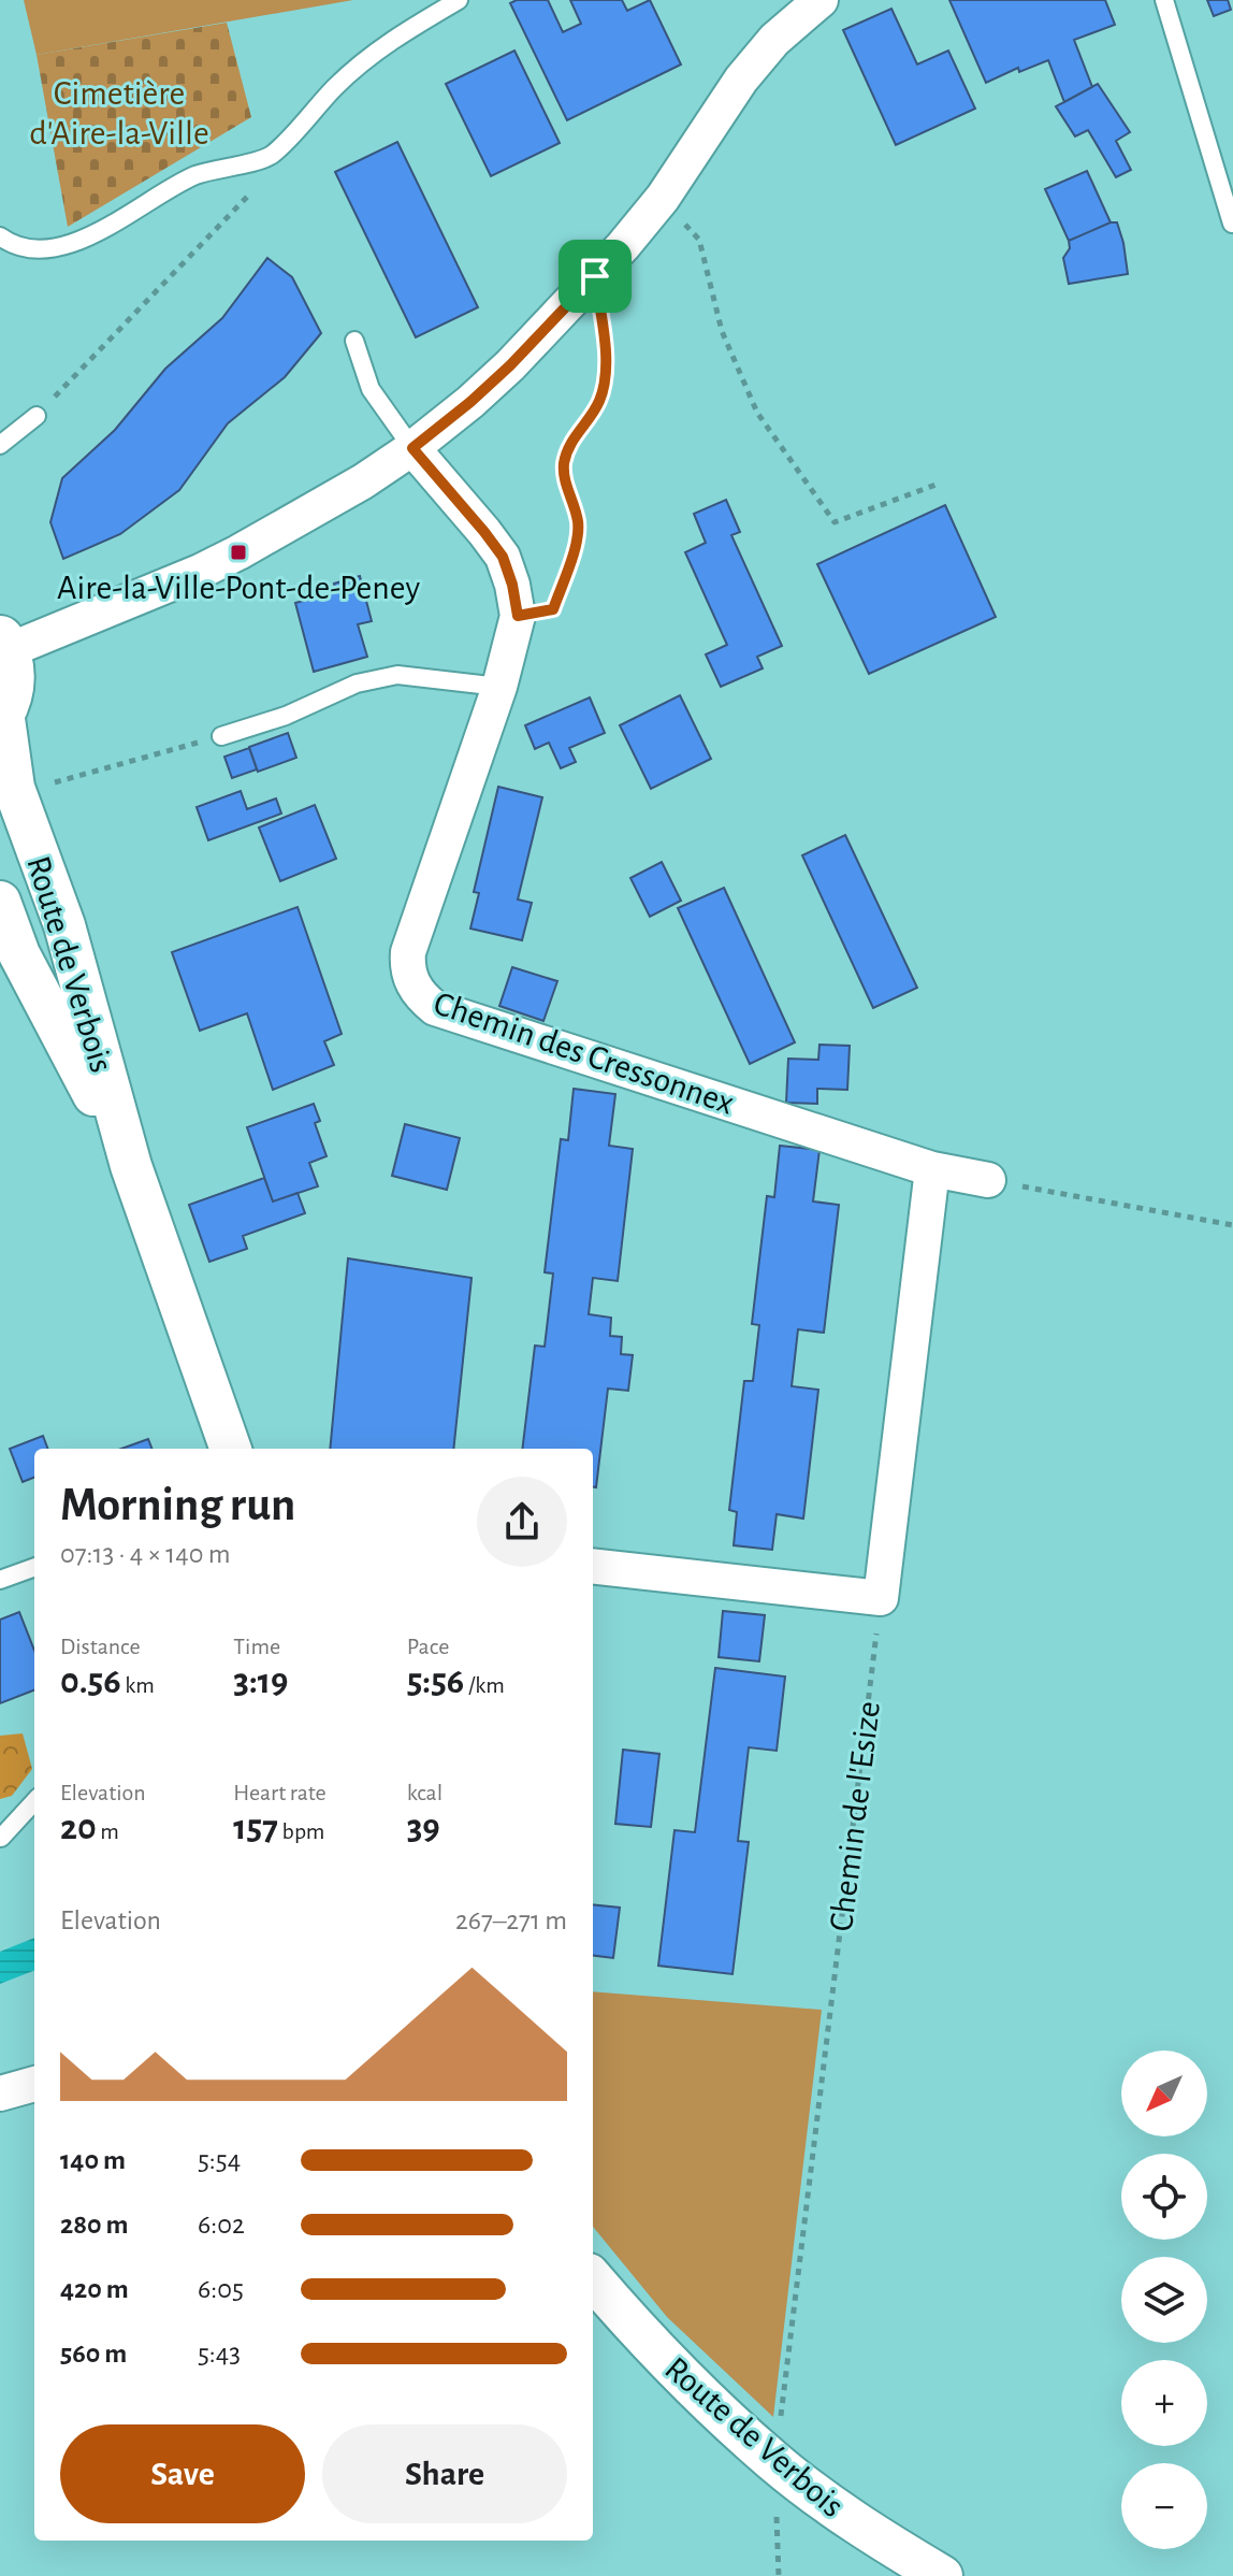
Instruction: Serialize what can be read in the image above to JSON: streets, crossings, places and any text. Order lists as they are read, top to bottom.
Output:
{
  "streets": {
    "street": ["Route de Verbois", "Chemin des Cressonnex"],
    "path": ["Chemin de l'Esize"]
  },
  "crossings": [
    ["Route de Verbois", "Chemin de l'Esize"]
  ],
  "parks": ["Cimetière d'Aire-la-Ville"],
  "places": {
    "transit": ["Aire-la-Ville-Pont-de-Peney"]
  },
  "north": "bottom left",
  "page": {
    "heading": ["Morning run", "07:13 · 4 × 140 m"],
    "stats": [
      ["Distance", "0.56 km"],
      ["Time", "3:19"],
      ["Pace", "5:56 /km"],
      ["Elevation", "20 m"],
      ["Heart rate", "157 bpm"],
      ["kcal", "39"]
    ],
    "chart": ["Elevation", "267–271 m"],
    "map_buttons": ["+", "−"],
    "list": [
      {
        "name": "140 m",
        "note": "5:54"
      },
      {
        "name": "280 m",
        "note": "6:02"
      },
      {
        "name": "420 m",
        "note": "6:05"
      },
      {
        "name": "560 m",
        "note": "5:43"
      }
    ],
    "buttons": ["Save", "Share"]
  }
}
